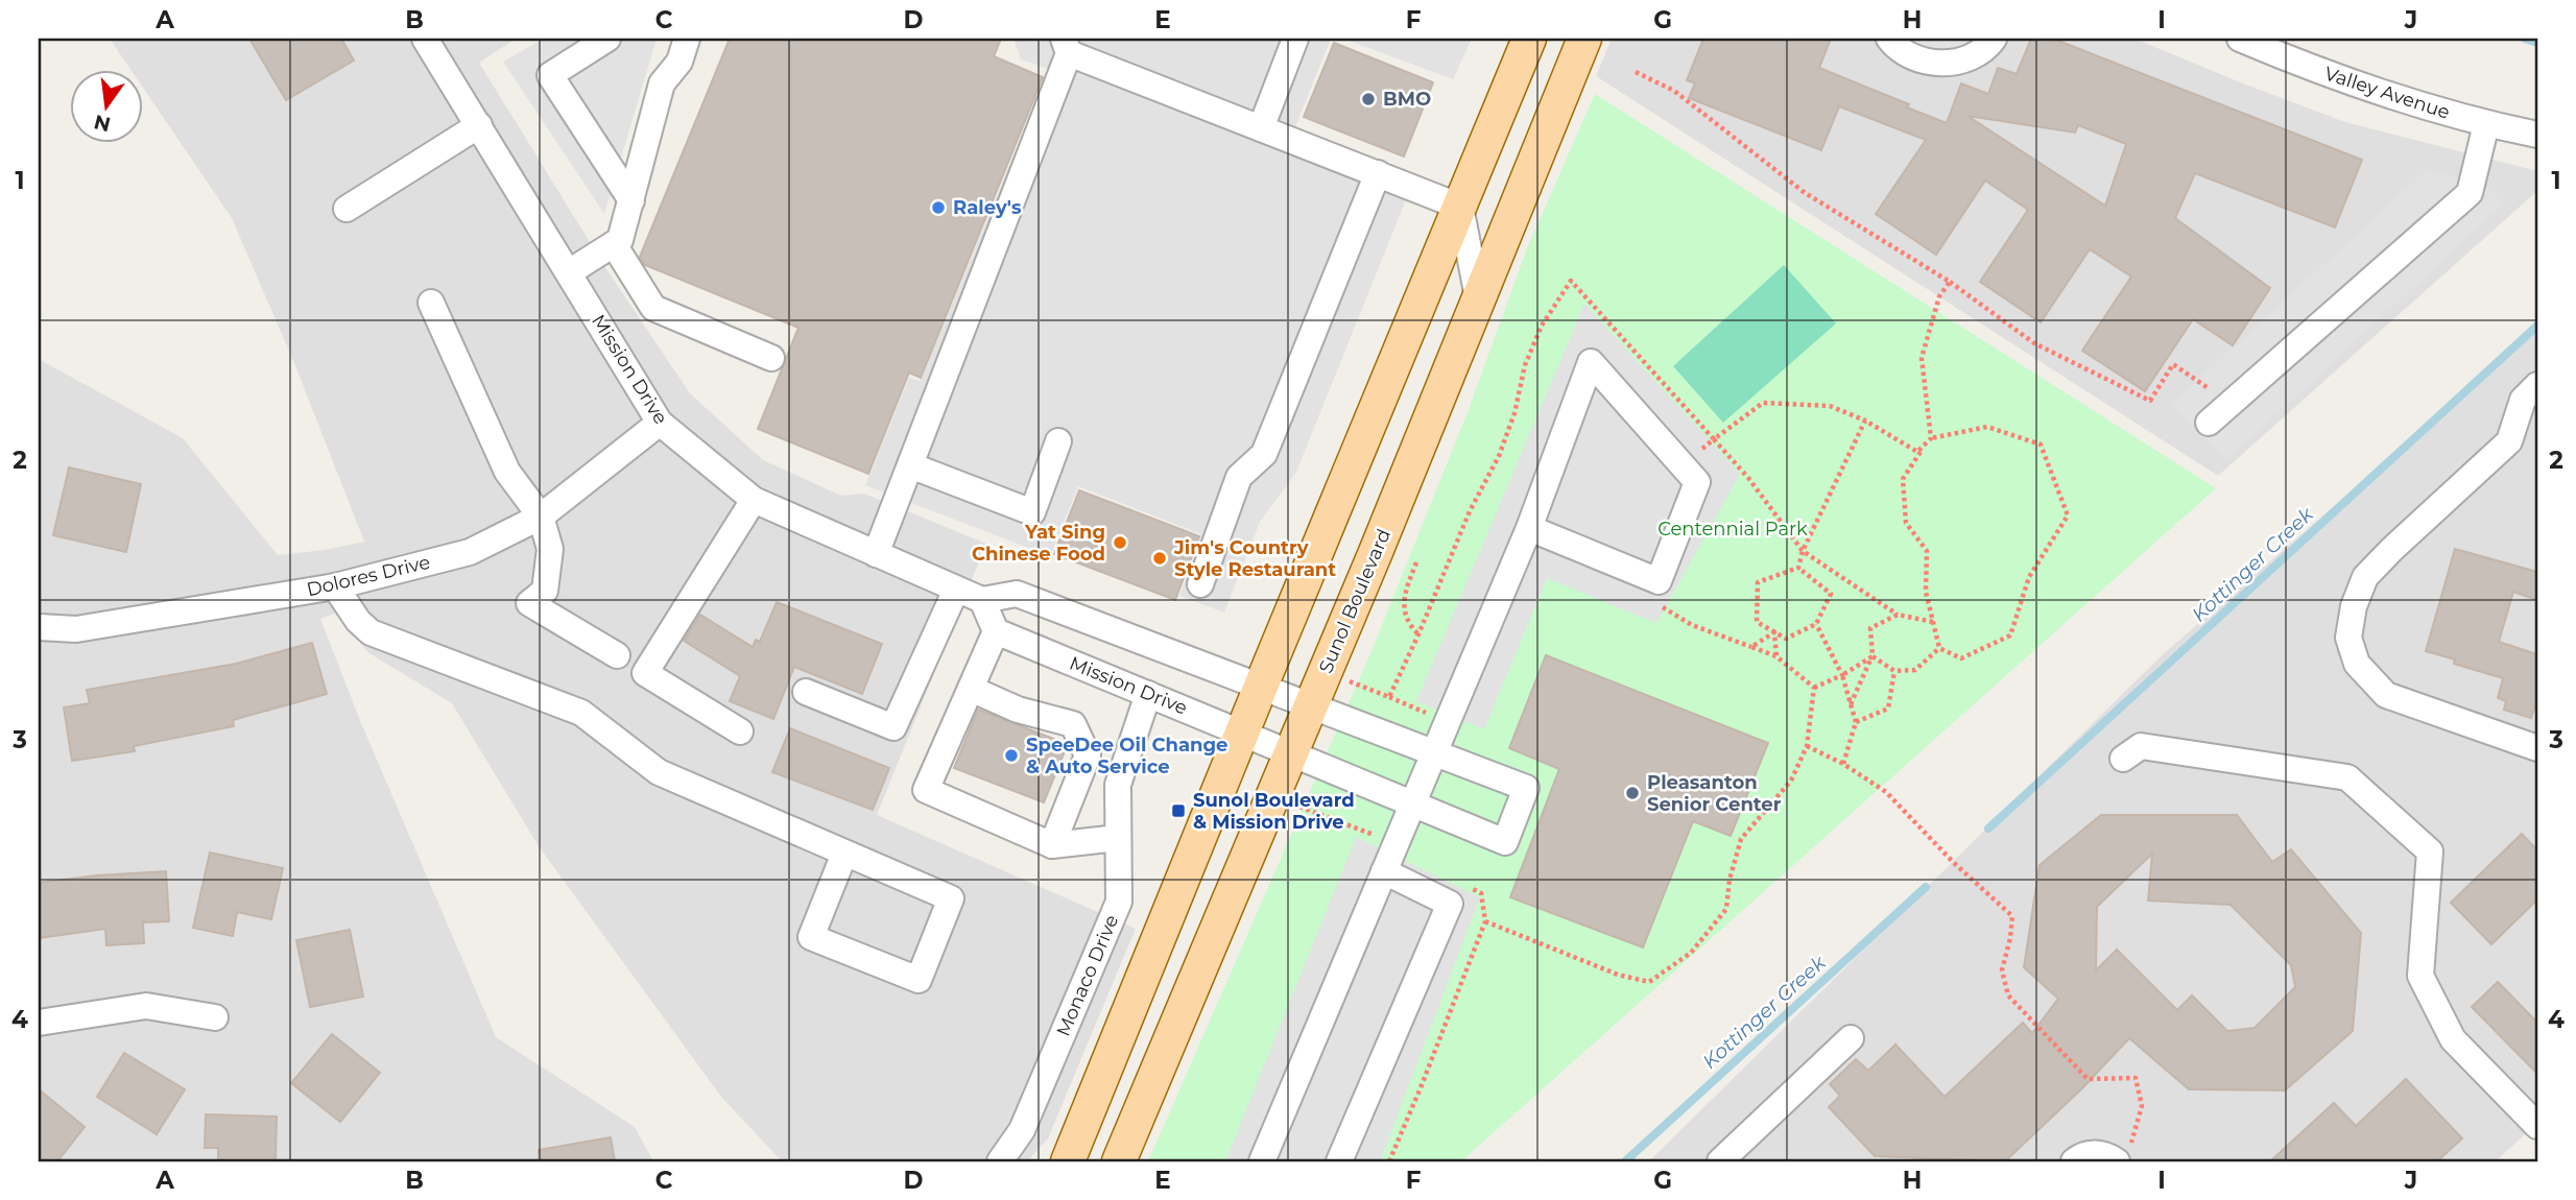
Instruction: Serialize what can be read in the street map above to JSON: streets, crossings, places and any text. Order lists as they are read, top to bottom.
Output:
{
  "streets": {
    "main road": ["Sunol Boulevard"],
    "street": [
      "Valley Avenue",
      "Mission Drive",
      "Dolores Drive",
      "Monaco Drive"
    ]
  },
  "crossings": [
    ["Mission Drive", "Dolores Drive"],
    ["Mission Drive", "Sunol Boulevard"],
    ["Mission Drive", "Monaco Drive"]
  ],
  "water": ["Kottinger Creek"],
  "parks": ["Centennial Park"],
  "places": {
    "other": [
      "BMO",
      "Raley's",
      "Yat Sing Chinese Food",
      "Jim's Country Style Restaurant",
      "SpeeDee Oil Change & Auto Service",
      "Pleasanton Senior Center"
    ],
    "transit": ["Sunol Boulevard & Mission Drive"]
  },
  "north": "bottom",
  "grid": {
    "columns": [
      "A",
      "B",
      "C",
      "D",
      "E",
      "F",
      "G",
      "H",
      "I",
      "J"
    ],
    "rows": [
      "1",
      "2",
      "3",
      "4"
    ]
  }
}
